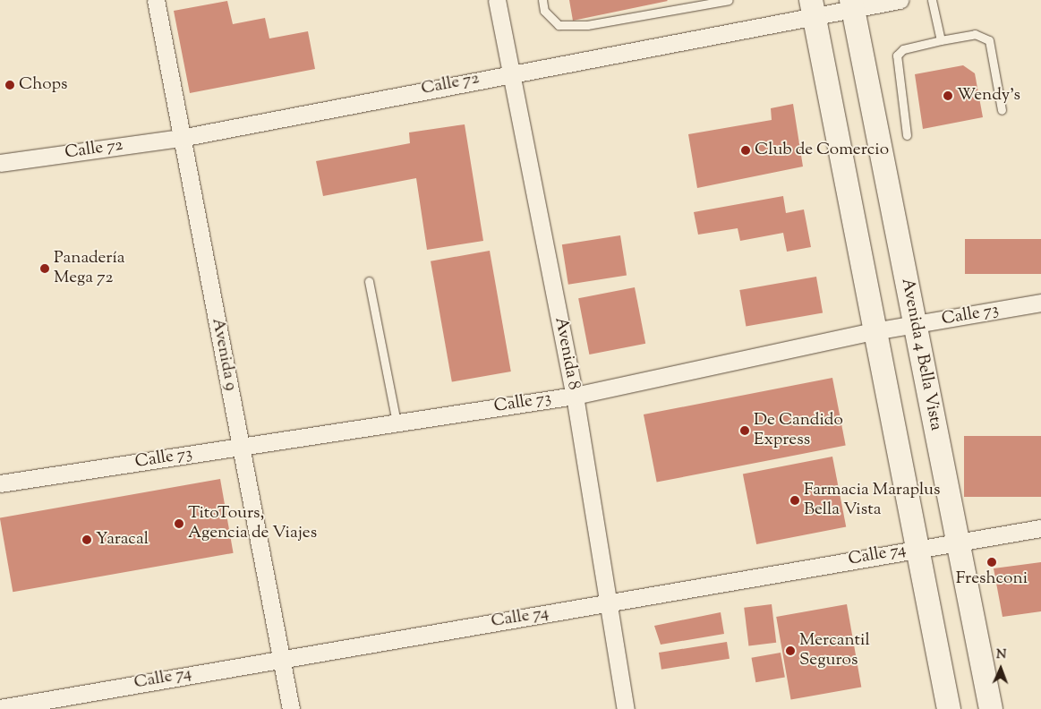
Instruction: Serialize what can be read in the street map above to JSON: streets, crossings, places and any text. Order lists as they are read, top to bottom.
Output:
{
  "streets": {
    "street": [
      "Calle 72",
      "Calle 73",
      "Avenida 8",
      "Avenida 9",
      "Avenida 4 Bella Vista",
      "Calle 74"
    ]
  },
  "crossings": [
    ["Calle 72", "Avenida 8"],
    ["Calle 72", "Avenida 9"],
    ["Calle 72", "Avenida 4 Bella Vista"],
    ["Calle 73", "Avenida 8"],
    ["Calle 73", "Avenida 9"],
    ["Calle 73", "Avenida 4 Bella Vista"],
    ["Avenida 8", "Calle 74"],
    ["Avenida 9", "Calle 74"],
    ["Avenida 4 Bella Vista", "Calle 74"]
  ],
  "places": [
    "Chops",
    "Wendy's",
    "Club de Comercio",
    "Panadería Mega 72",
    "De Candido Express",
    "Farmacia Maraplus Bella Vista",
    "TitoTours, Agencia de Viajes",
    "Yaracal",
    "Freshconi",
    "Mercantil Seguros"
  ],
  "north": "top"
}
